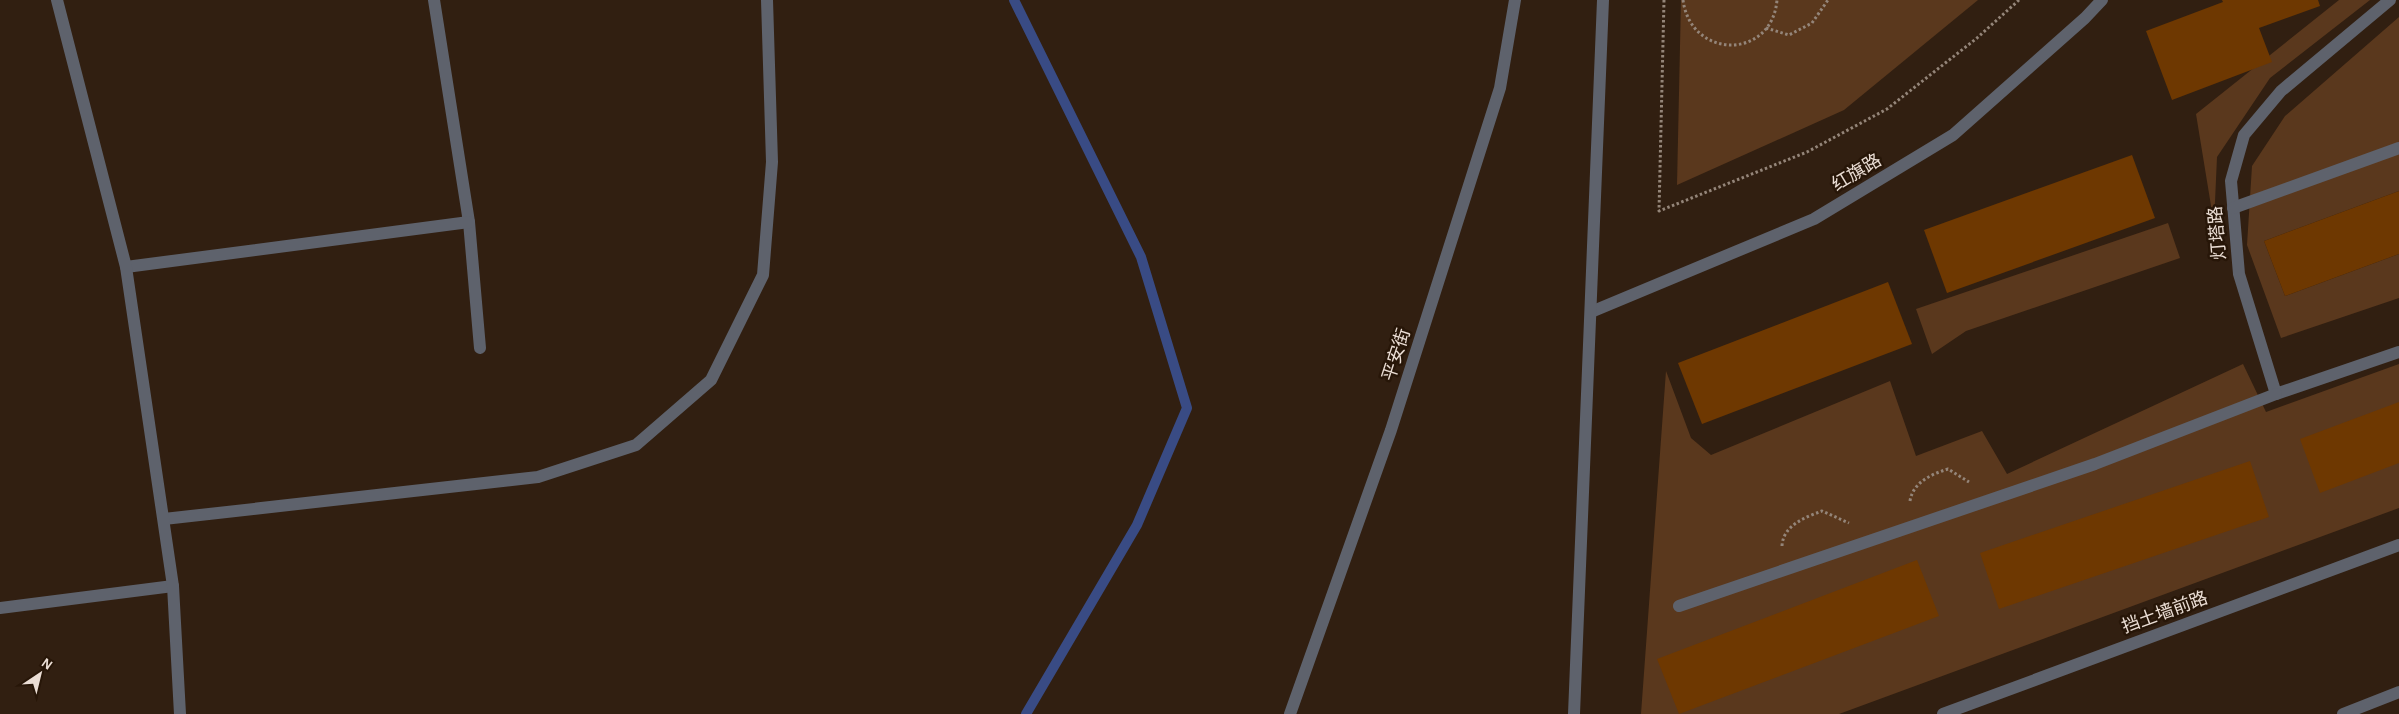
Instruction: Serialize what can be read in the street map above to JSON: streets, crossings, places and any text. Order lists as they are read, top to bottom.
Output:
{
  "streets": {
    "street": [
      "红旗路",
      "灯塔路",
      "平安街",
      "挡土墙前路"
    ]
  },
  "north": "top right"
}
